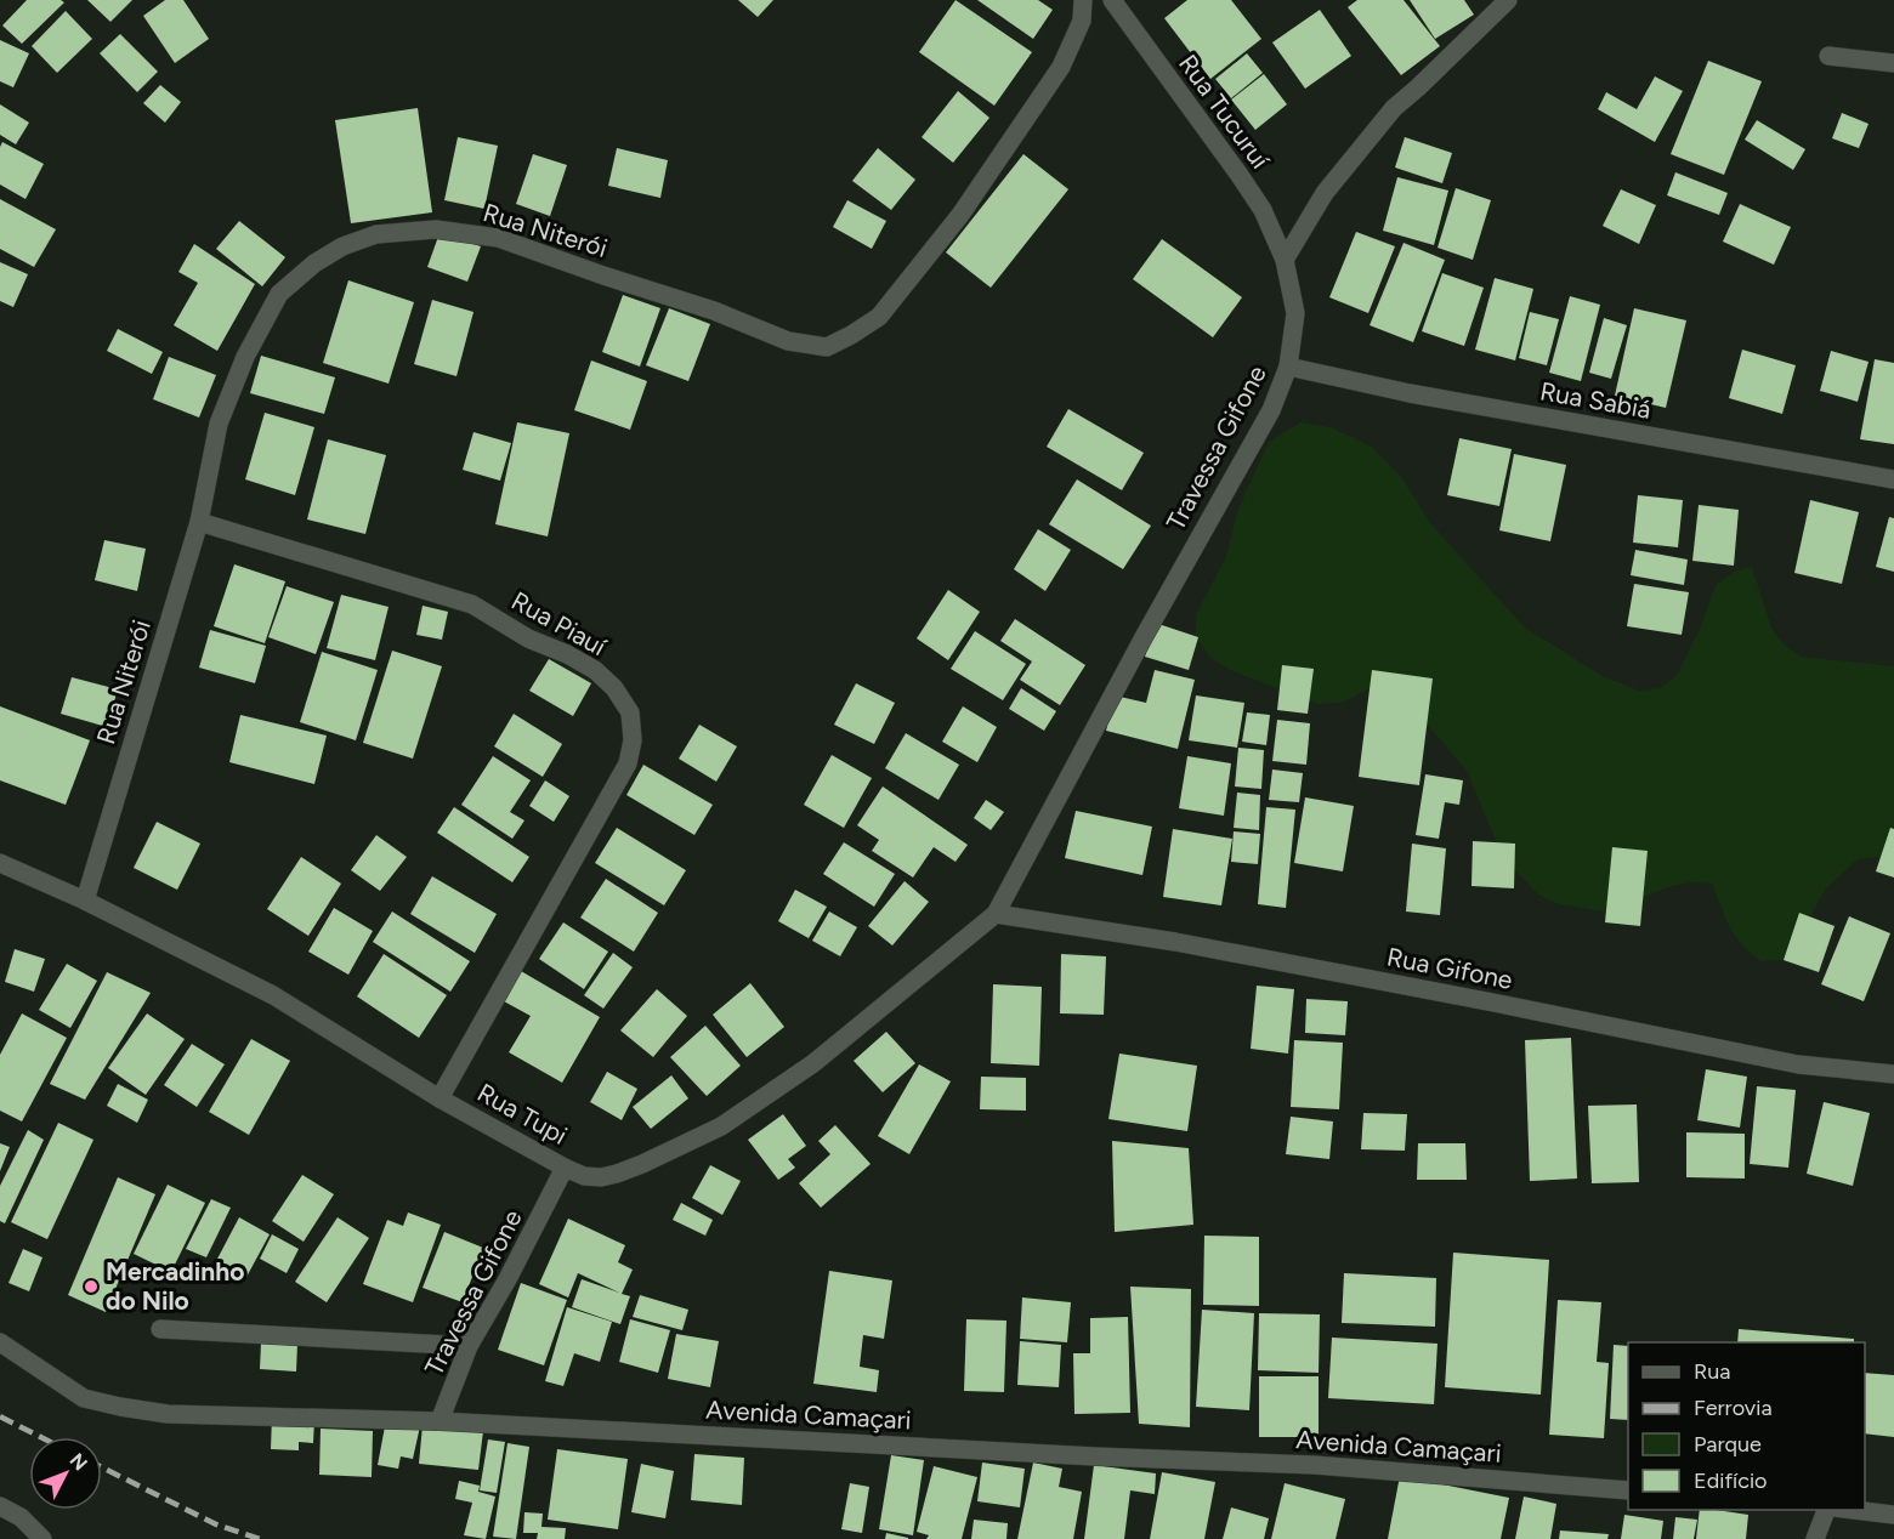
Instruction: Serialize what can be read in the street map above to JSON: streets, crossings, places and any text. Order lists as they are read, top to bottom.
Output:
{
  "streets": {
    "street": [
      "Rua Tucuruí",
      "Rua Niterói",
      "Rua Sabiá",
      "Travessa Gifone",
      "Rua Piauí",
      "Rua Gifone",
      "Rua Tupi",
      "Avenida Camaçari"
    ]
  },
  "crossings": [
    ["Rua Tucuruí", "Travessa Gifone"],
    ["Rua Niterói", "Rua Piauí"],
    ["Rua Niterói", "Rua Tupi"],
    ["Rua Sabiá", "Travessa Gifone"],
    ["Travessa Gifone", "Rua Gifone"],
    ["Travessa Gifone", "Rua Tupi"],
    ["Travessa Gifone", "Avenida Camaçari"],
    ["Rua Piauí", "Rua Tupi"],
    ["Rua Gifone", "Rua Tupi"]
  ],
  "places": ["Mercadinho do Nilo"],
  "legend": [
    "Rua",
    "Ferrovia",
    "Parque",
    "Edifício"
  ],
  "north": "top right"
}
